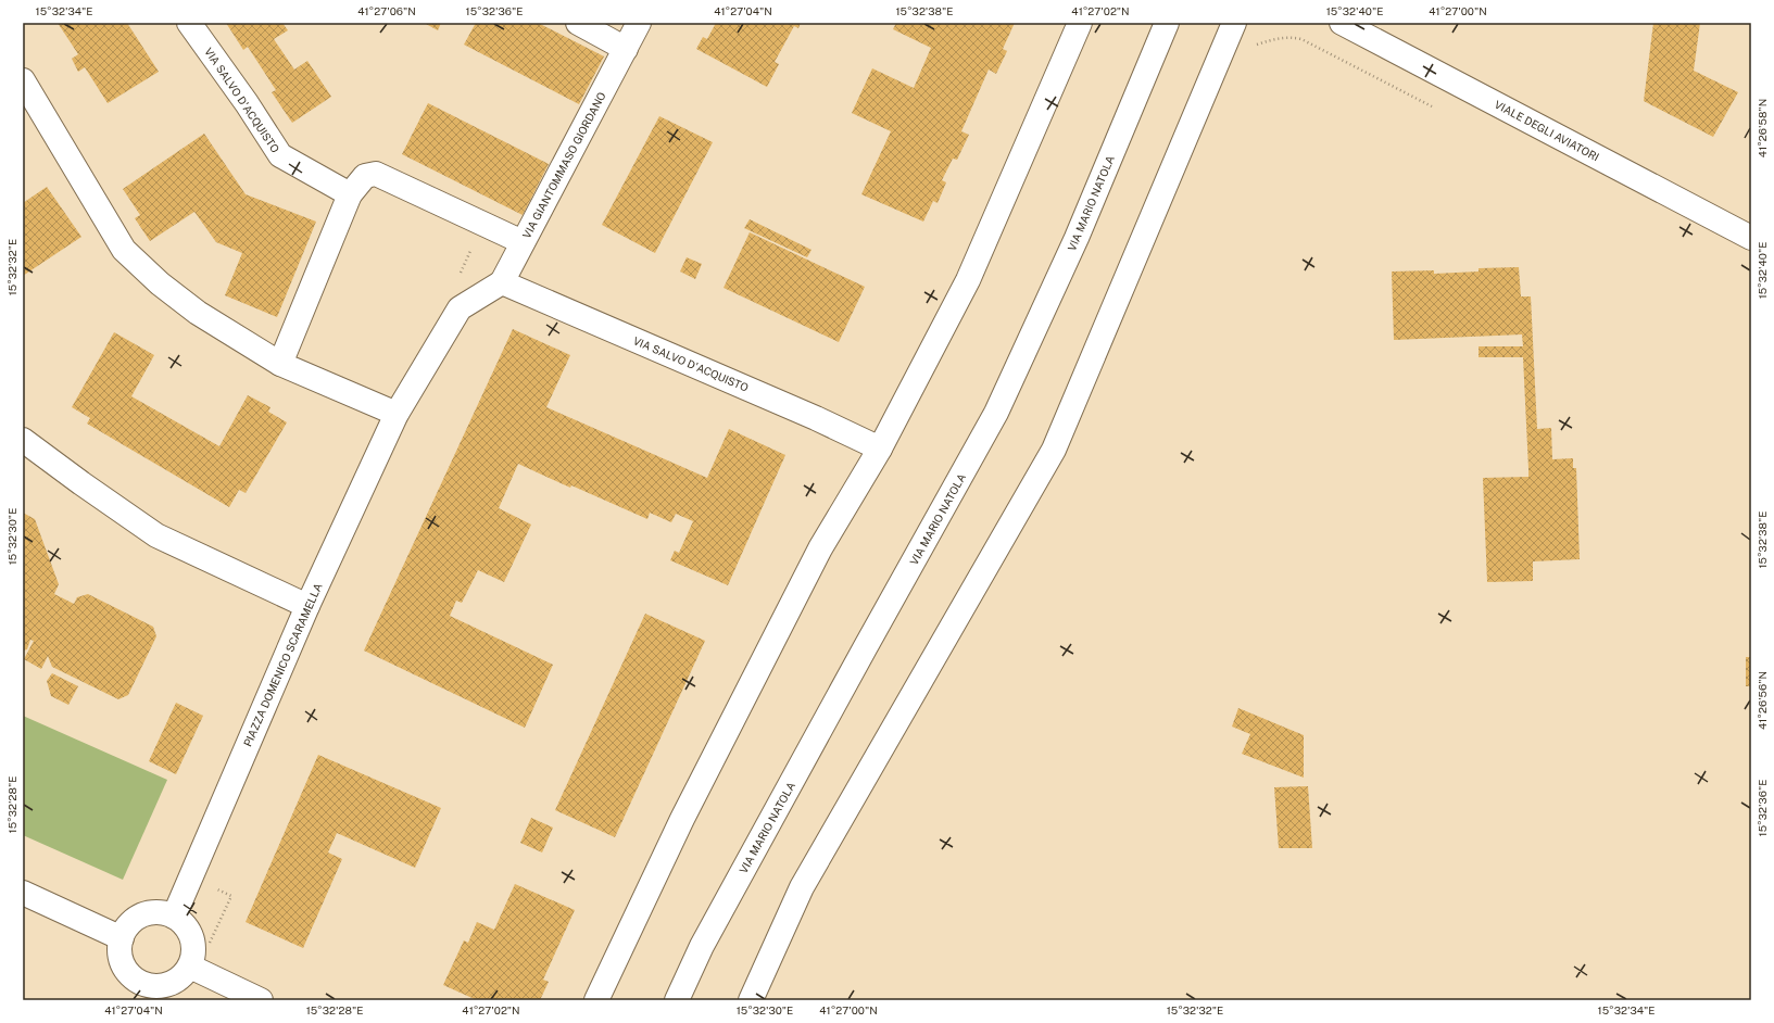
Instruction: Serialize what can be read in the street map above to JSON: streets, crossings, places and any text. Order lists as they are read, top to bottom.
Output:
{
  "streets": {
    "street": [
      "VIA SALVO D'ACQUISTO",
      "VIALE DEGLI AVIATORI",
      "VIA GIANTOMMASO GIORDANO",
      "VIA MARIO NATOLA",
      "PIAZZA DOMENICO SCARAMELLA"
    ]
  },
  "crossings": [
    ["VIA SALVO D'ACQUISTO", "VIA GIANTOMMASO GIORDANO"],
    ["VIA SALVO D'ACQUISTO", "PIAZZA DOMENICO SCARAMELLA"],
    ["VIA GIANTOMMASO GIORDANO", "PIAZZA DOMENICO SCARAMELLA"]
  ],
  "coordinates": [
    "15°32'34\"E",
    "41°27'06\"N",
    "15°32'36\"E",
    "41°27'04\"N",
    "15°32'38\"E",
    "41°27'02\"N",
    "15°32'40\"E",
    "41°27'00\"N",
    "41°26'58\"N",
    "15°32'32\"E",
    "15°32'30\"E",
    "41°26'56\"N",
    "15°32'28\"E"
  ]
}
